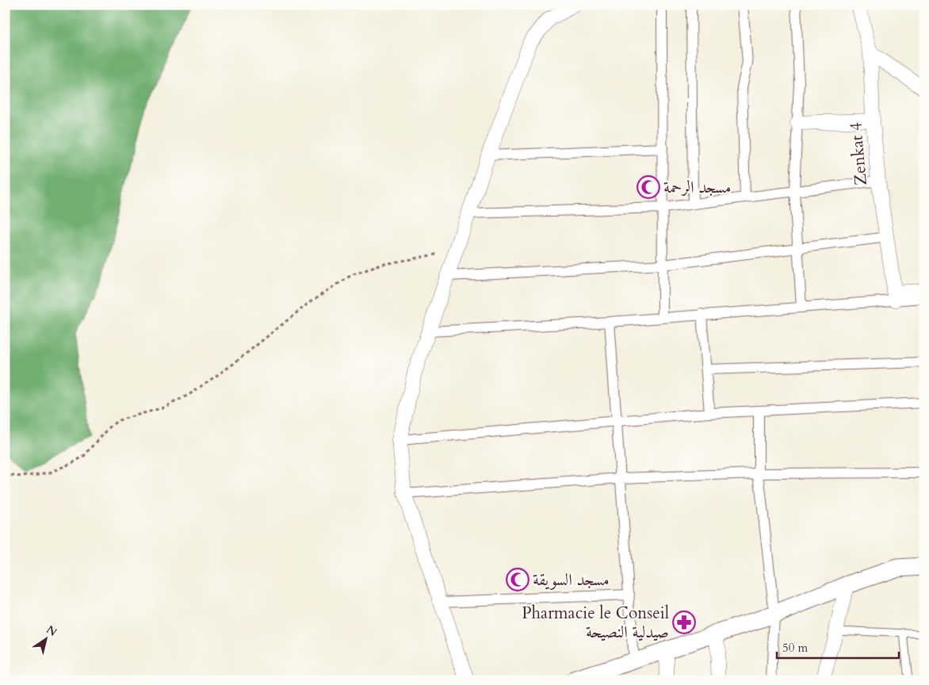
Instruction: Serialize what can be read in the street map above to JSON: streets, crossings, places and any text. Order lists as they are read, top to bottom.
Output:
{
  "streets": {
    "street": ["Zenkat 4"]
  },
  "places": {
    "mosque": ["مسجد الرحمة", "مسجد السويقة"],
    "pharmacy": ["Pharmacie le Conseil صيدلية النصيحة"]
  },
  "scale_bar": "50 m",
  "north": "top right"
}
